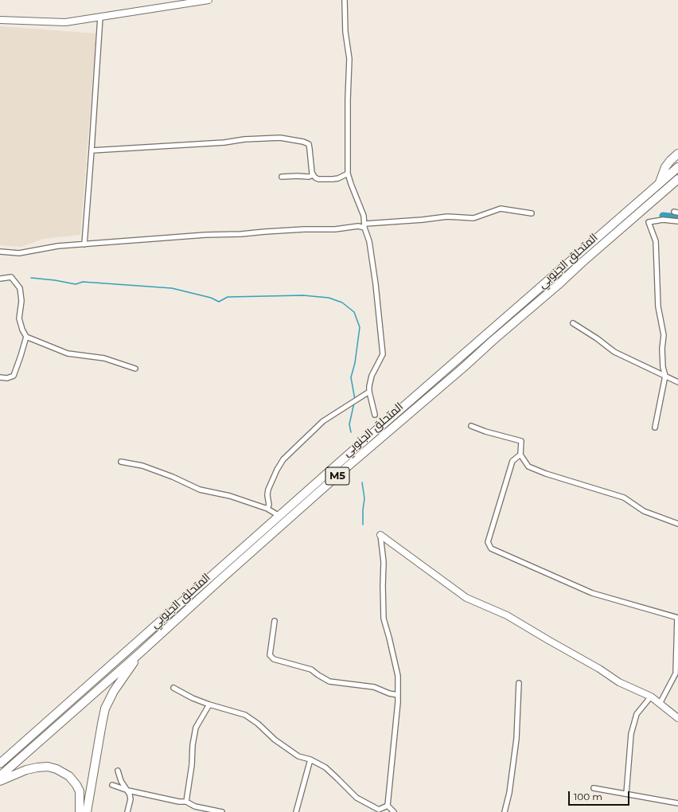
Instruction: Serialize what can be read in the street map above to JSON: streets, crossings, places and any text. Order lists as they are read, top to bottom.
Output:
{
  "streets": {
    "highway": ["المتحلق الجنوبي", "M5"]
  },
  "scale_bar": "100 m"
}
